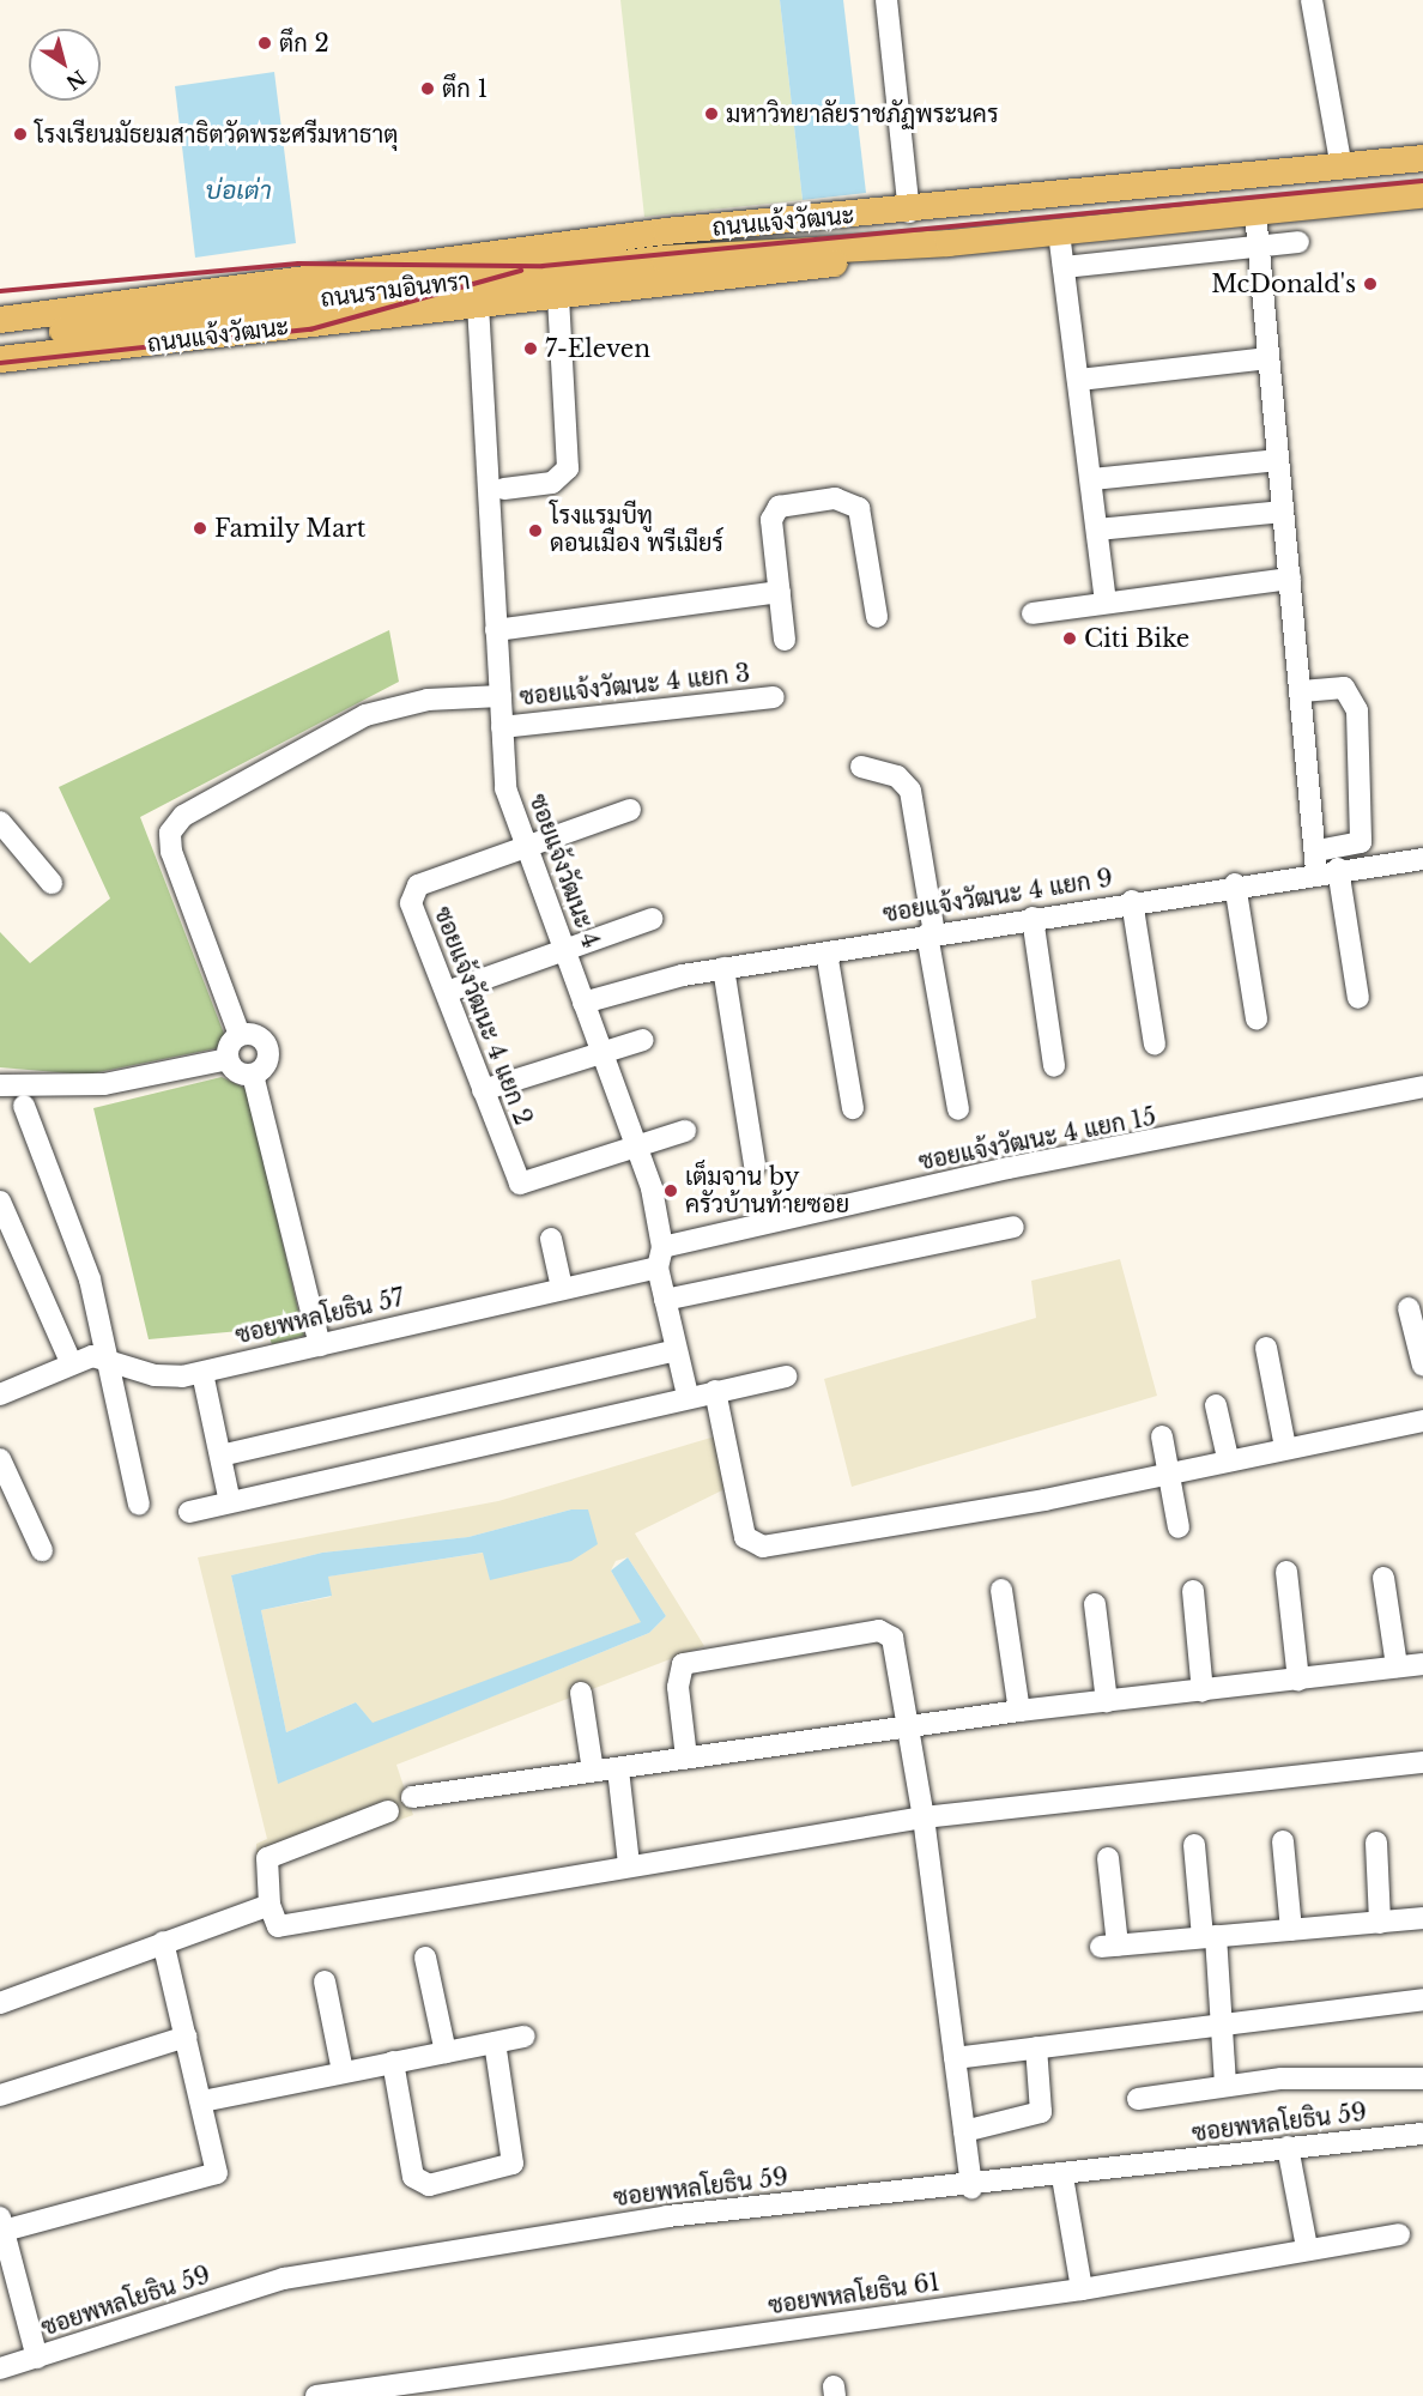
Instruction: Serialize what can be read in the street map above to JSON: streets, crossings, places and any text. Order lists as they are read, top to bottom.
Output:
{
  "streets": {
    "main road": ["ถนนแจ้งวัฒนะ", "ถนนรามอินทรา"],
    "street": [
      "ซอยแจ้งวัฒนะ 4 แยก 3",
      "ซอยแจ้งวัฒนะ 4",
      "ซอยแจ้งวัฒนะ 4 แยก 9",
      "ซอยแจ้งวัฒนะ 4 แยก 2",
      "ซอยแจ้งวัฒนะ 4 แยก 15",
      "ซอยพหลโยธิน 57",
      "ซอยพหลโยธิน 59",
      "ซอยพหลโยธิน 61"
    ]
  },
  "crossings": [
    ["ถนนแจ้งวัฒนะ", "ถนนรามอินทรา"],
    ["ถนนแจ้งวัฒนะ", "ซอยแจ้งวัฒนะ 4"],
    ["ซอยแจ้งวัฒนะ 4 แยก 3", "ซอยแจ้งวัฒนะ 4"],
    ["ซอยแจ้งวัฒนะ 4", "ซอยแจ้งวัฒนะ 4 แยก 9"],
    ["ซอยแจ้งวัฒนะ 4", "ซอยแจ้งวัฒนะ 4 แยก 2"],
    ["ซอยแจ้งวัฒนะ 4", "ซอยแจ้งวัฒนะ 4 แยก 15"],
    ["ซอยแจ้งวัฒนะ 4", "ซอยพหลโยธิน 57"],
    ["ซอยแจ้งวัฒนะ 4 แยก 15", "ซอยพหลโยธิน 57"]
  ],
  "water": ["บ่อเต่า"],
  "places": [
    "ตึก 2",
    "ตึก 1",
    "มหาวิทยาลัยราชภัฏพระนคร",
    "โรงเรียนมัธยมสาธิตวัดพระศรีมหาธาตุ",
    "McDonald's",
    "7-Eleven",
    "Family Mart",
    "โรงแรมบีทู ดอนเมือง พรีเมียร์",
    "Citi Bike",
    "เต็มจาน by ครัวบ้านท้ายซอย"
  ],
  "north": "bottom right"
}
